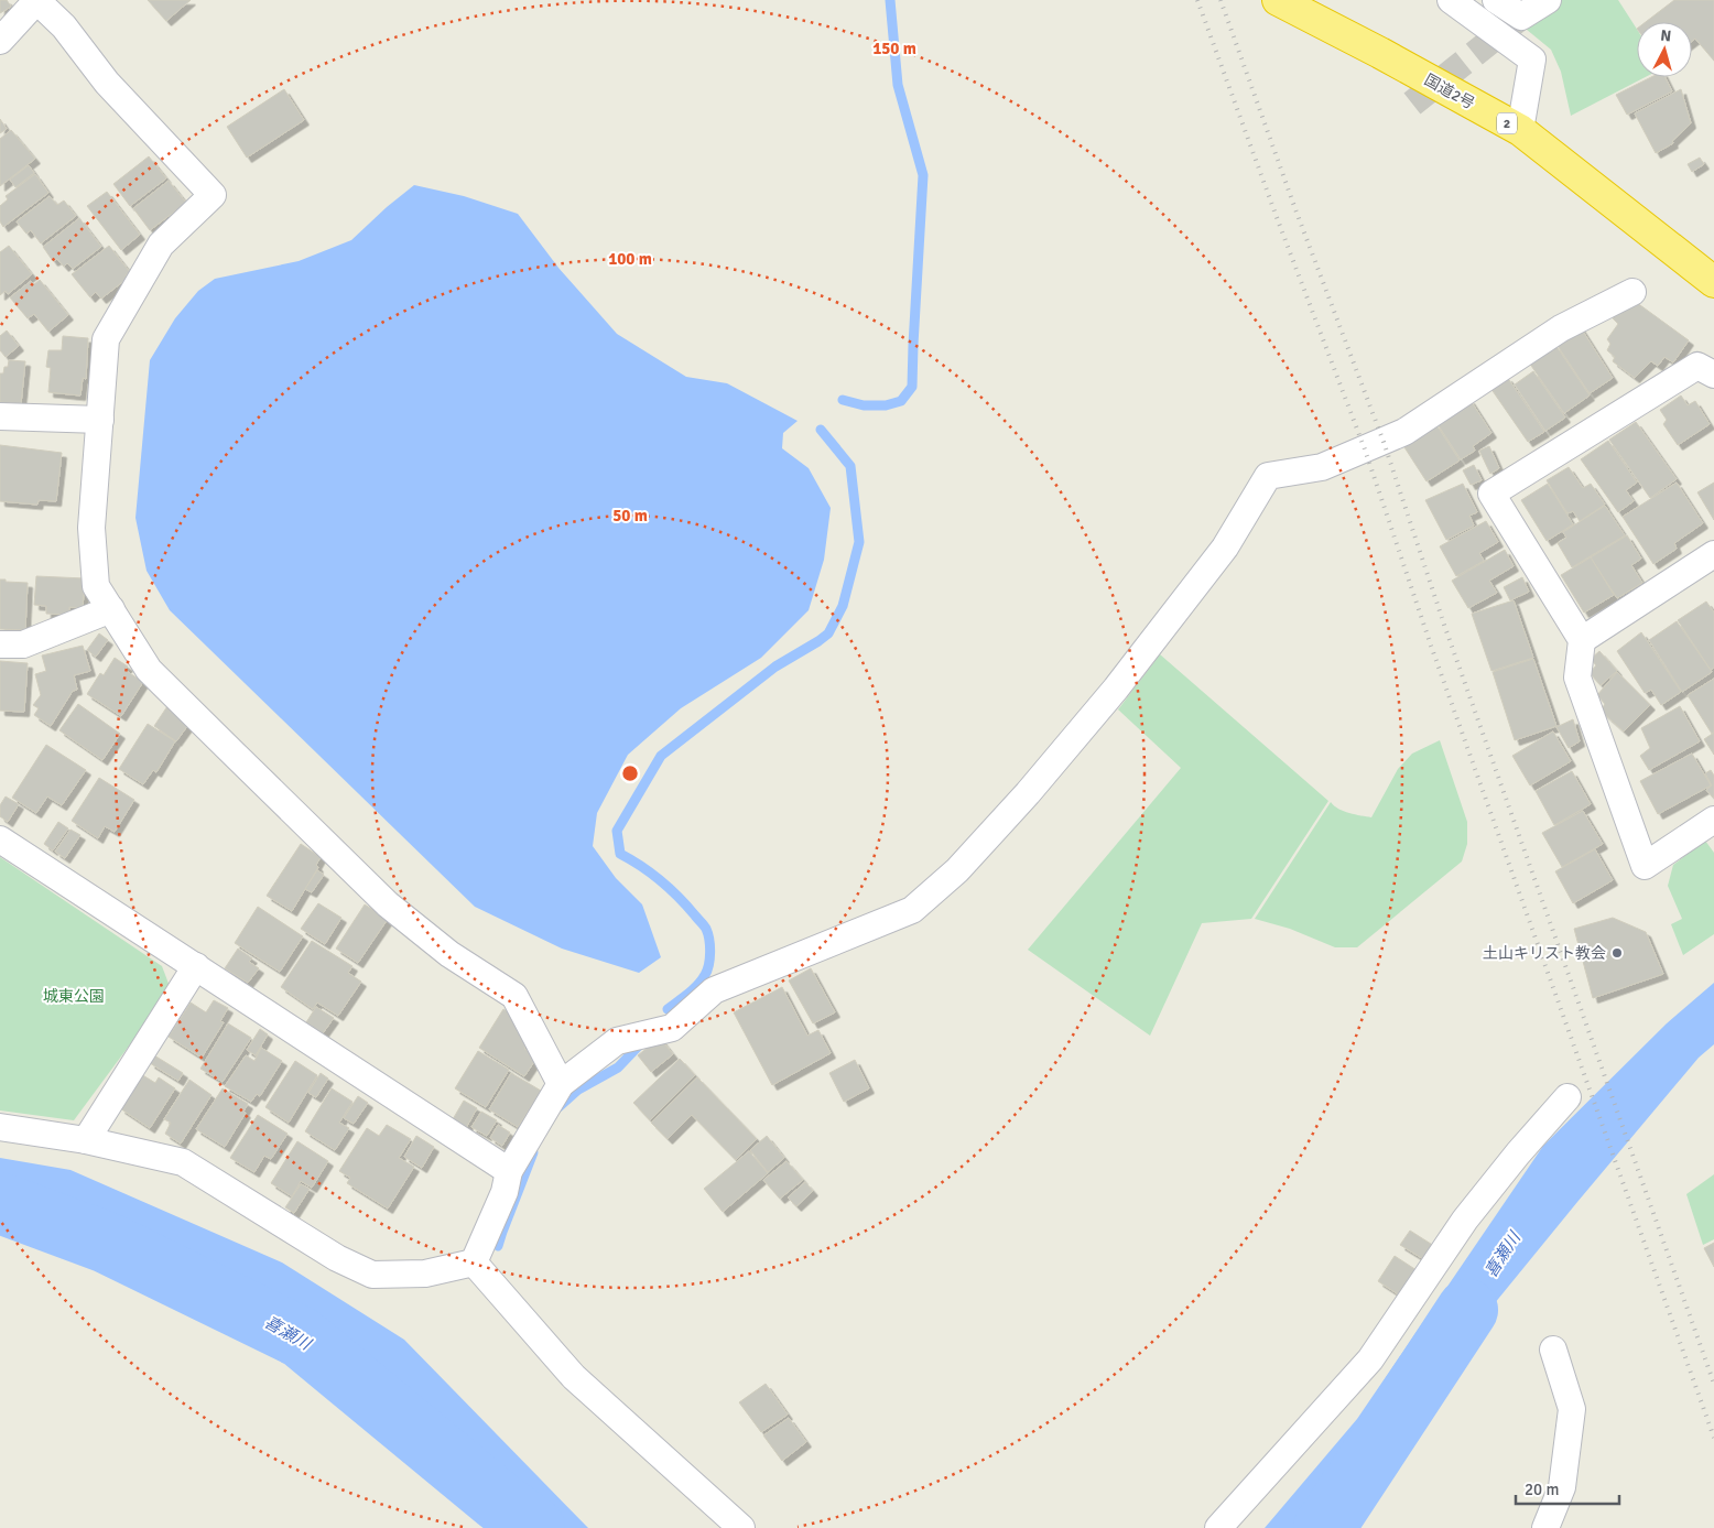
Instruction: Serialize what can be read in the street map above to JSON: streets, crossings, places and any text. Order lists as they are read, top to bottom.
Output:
{
  "streets": {
    "highway": ["国道2号", "2"]
  },
  "water": ["喜瀬川"],
  "parks": ["城東公園"],
  "places": ["土山キリスト教会"],
  "scale_bar": "20 m",
  "north": "top",
  "rings": ["150 m", "100 m", "50 m"]
}
